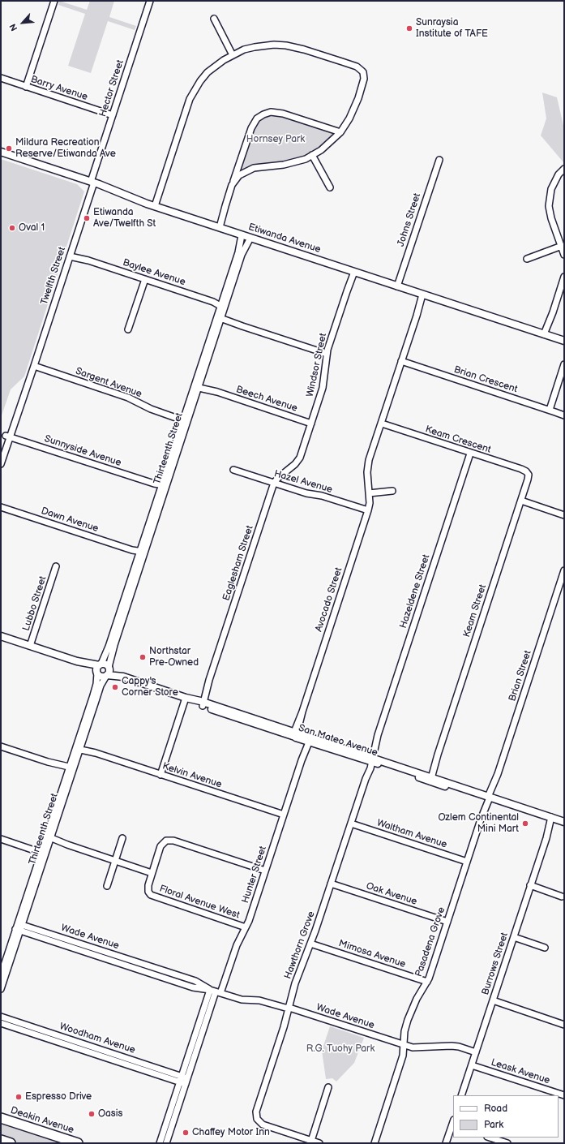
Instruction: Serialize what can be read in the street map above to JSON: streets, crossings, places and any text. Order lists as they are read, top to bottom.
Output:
{
  "streets": {
    "highway": ["Deakin Avenue"],
    "street": [
      "Barry Avenue",
      "Hector Street",
      "Johns Street",
      "Etiwanda Avenue",
      "Baylee Avenue",
      "Twelfth Street",
      "Windsor Street",
      "Brian Crescent",
      "Sargent Avenue",
      "Beech Avenue",
      "Keam Crescent",
      "Thirteenth Street",
      "Sunnyside Avenue",
      "Hazel Avenue",
      "Dawn Avenue",
      "Eaglesham Street",
      "Hazeldene Street",
      "Avocado Street",
      "Lubbo Street",
      "Keam Street",
      "Brian Street",
      "San Mateo Avenue",
      "Kelvin Avenue",
      "Waltham Avenue",
      "Hunter Street",
      "Oak Avenue",
      "Floral Avenue West",
      "Wade Avenue",
      "Pasadena Grove",
      "Hawthorn Grove",
      "Mimosa Avenue",
      "Burrows Street",
      "Woodham Avenue",
      "Leask Avenue"
    ]
  },
  "crossings": [
    ["Barry Avenue", "Hector Street"],
    ["Hector Street", "Etiwanda Avenue"],
    ["Hector Street", "Twelfth Street"],
    ["Johns Street", "Etiwanda Avenue"],
    ["Etiwanda Avenue", "Twelfth Street"],
    ["Etiwanda Avenue", "Windsor Street"],
    ["Etiwanda Avenue", "Thirteenth Street"],
    ["Etiwanda Avenue", "Avocado Street"],
    ["Baylee Avenue", "Twelfth Street"],
    ["Baylee Avenue", "Thirteenth Street"],
    ["Twelfth Street", "Sargent Avenue"],
    ["Twelfth Street", "Sunnyside Avenue"],
    ["Windsor Street", "Beech Avenue"],
    ["Windsor Street", "Eaglesham Street"],
    ["Brian Crescent", "Avocado Street"],
    ["Sargent Avenue", "Thirteenth Street"],
    ["Beech Avenue", "Thirteenth Street"],
    ["Keam Crescent", "Hazeldene Street"],
    ["Keam Crescent", "Avocado Street"],
    ["Keam Crescent", "Keam Street"],
    ["Thirteenth Street", "Sunnyside Avenue"],
    ["Thirteenth Street", "Dawn Avenue"],
    ["Thirteenth Street", "San Mateo Avenue"],
    ["Thirteenth Street", "Kelvin Avenue"],
    ["Thirteenth Street", "Wade Avenue"],
    ["Hazel Avenue", "Eaglesham Street"],
    ["Hazel Avenue", "Avocado Street"],
    ["Eaglesham Street", "San Mateo Avenue"],
    ["Hazeldene Street", "San Mateo Avenue"],
    ["Hazeldene Street", "Hawthorn Grove"],
    ["Avocado Street", "San Mateo Avenue"],
    ["Keam Street", "San Mateo Avenue"],
    ["Brian Street", "San Mateo Avenue"],
    ["Brian Street", "Pasadena Grove"],
    ["San Mateo Avenue", "Hunter Street"],
    ["San Mateo Avenue", "Pasadena Grove"],
    ["San Mateo Avenue", "Hawthorn Grove"],
    ["San Mateo Avenue", "Burrows Street"],
    ["Kelvin Avenue", "Hunter Street"],
    ["Waltham Avenue", "Pasadena Grove"],
    ["Waltham Avenue", "Hawthorn Grove"],
    ["Hunter Street", "Floral Avenue West"],
    ["Hunter Street", "Wade Avenue"],
    ["Hunter Street", "Woodham Avenue"],
    ["Oak Avenue", "Pasadena Grove"],
    ["Oak Avenue", "Hawthorn Grove"],
    ["Wade Avenue", "Pasadena Grove"],
    ["Wade Avenue", "Hawthorn Grove"],
    ["Wade Avenue", "Burrows Street"],
    ["Pasadena Grove", "Mimosa Avenue"],
    ["Hawthorn Grove", "Mimosa Avenue"],
    ["Burrows Street", "Leask Avenue"]
  ],
  "parks": ["Hornsey Park", "R.G. Tuohy Park"],
  "places": [
    "Sunraysia Institute of TAFE",
    "Mildura Recreation Reserve/Etiwanda Ave",
    "Etiwanda Ave/Twelfth St",
    "Oval 1",
    "Northstar Pre-Owned",
    "Cappy's Corner Store",
    "Ozlem Continental Mini Mart",
    "Espresso Drive",
    "Oasis",
    "Chaffey Motor Inn"
  ],
  "legend": ["Road", "Park"],
  "north": "bottom left"
}
